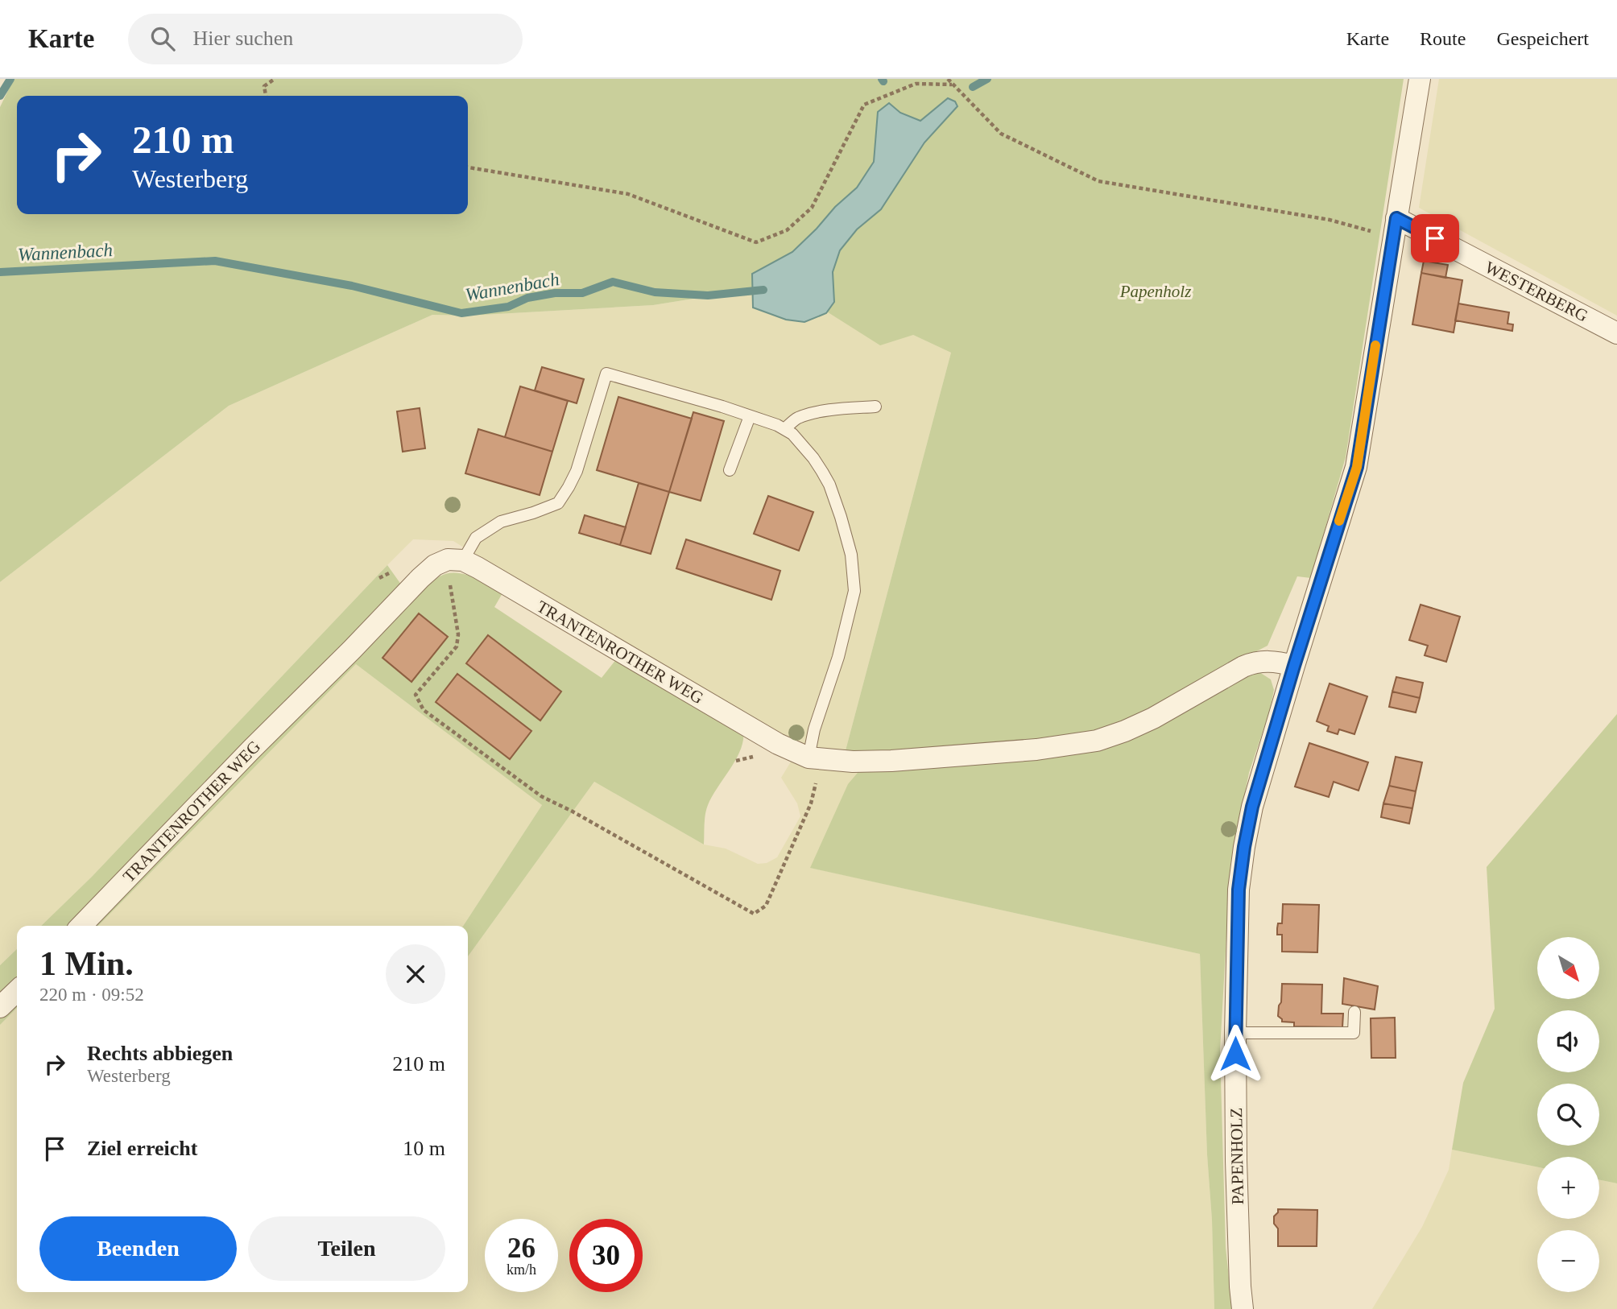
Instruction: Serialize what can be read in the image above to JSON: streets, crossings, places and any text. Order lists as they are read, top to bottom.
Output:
{
  "streets": {
    "street": ["WESTERBERG", "TRANTENROTHER WEG", "PAPENHOLZ"]
  },
  "crossings": [
    ["WESTERBERG", "PAPENHOLZ"],
    ["TRANTENROTHER WEG", "PAPENHOLZ"]
  ],
  "water": ["Wannenbach"],
  "parks": ["Papenholz"],
  "north": "bottom right",
  "page": {
    "header": "Karte",
    "search": "Hier suchen",
    "nav": ["Karte", "Route", "Gespeichert"],
    "turn": ["210 m", "Westerberg"],
    "heading": ["1 Min.", "220 m · 09:52"],
    "map_buttons": ["+", "−"],
    "list": [
      {
        "name": "Rechts abbiegen",
        "note": "Westerberg",
        "value": "210 m"
      },
      {
        "name": "Ziel erreicht",
        "value": "10 m"
      }
    ],
    "buttons": ["Beenden", "Teilen"],
    "speed": "26 km/h",
    "limit": "30"
  }
}
